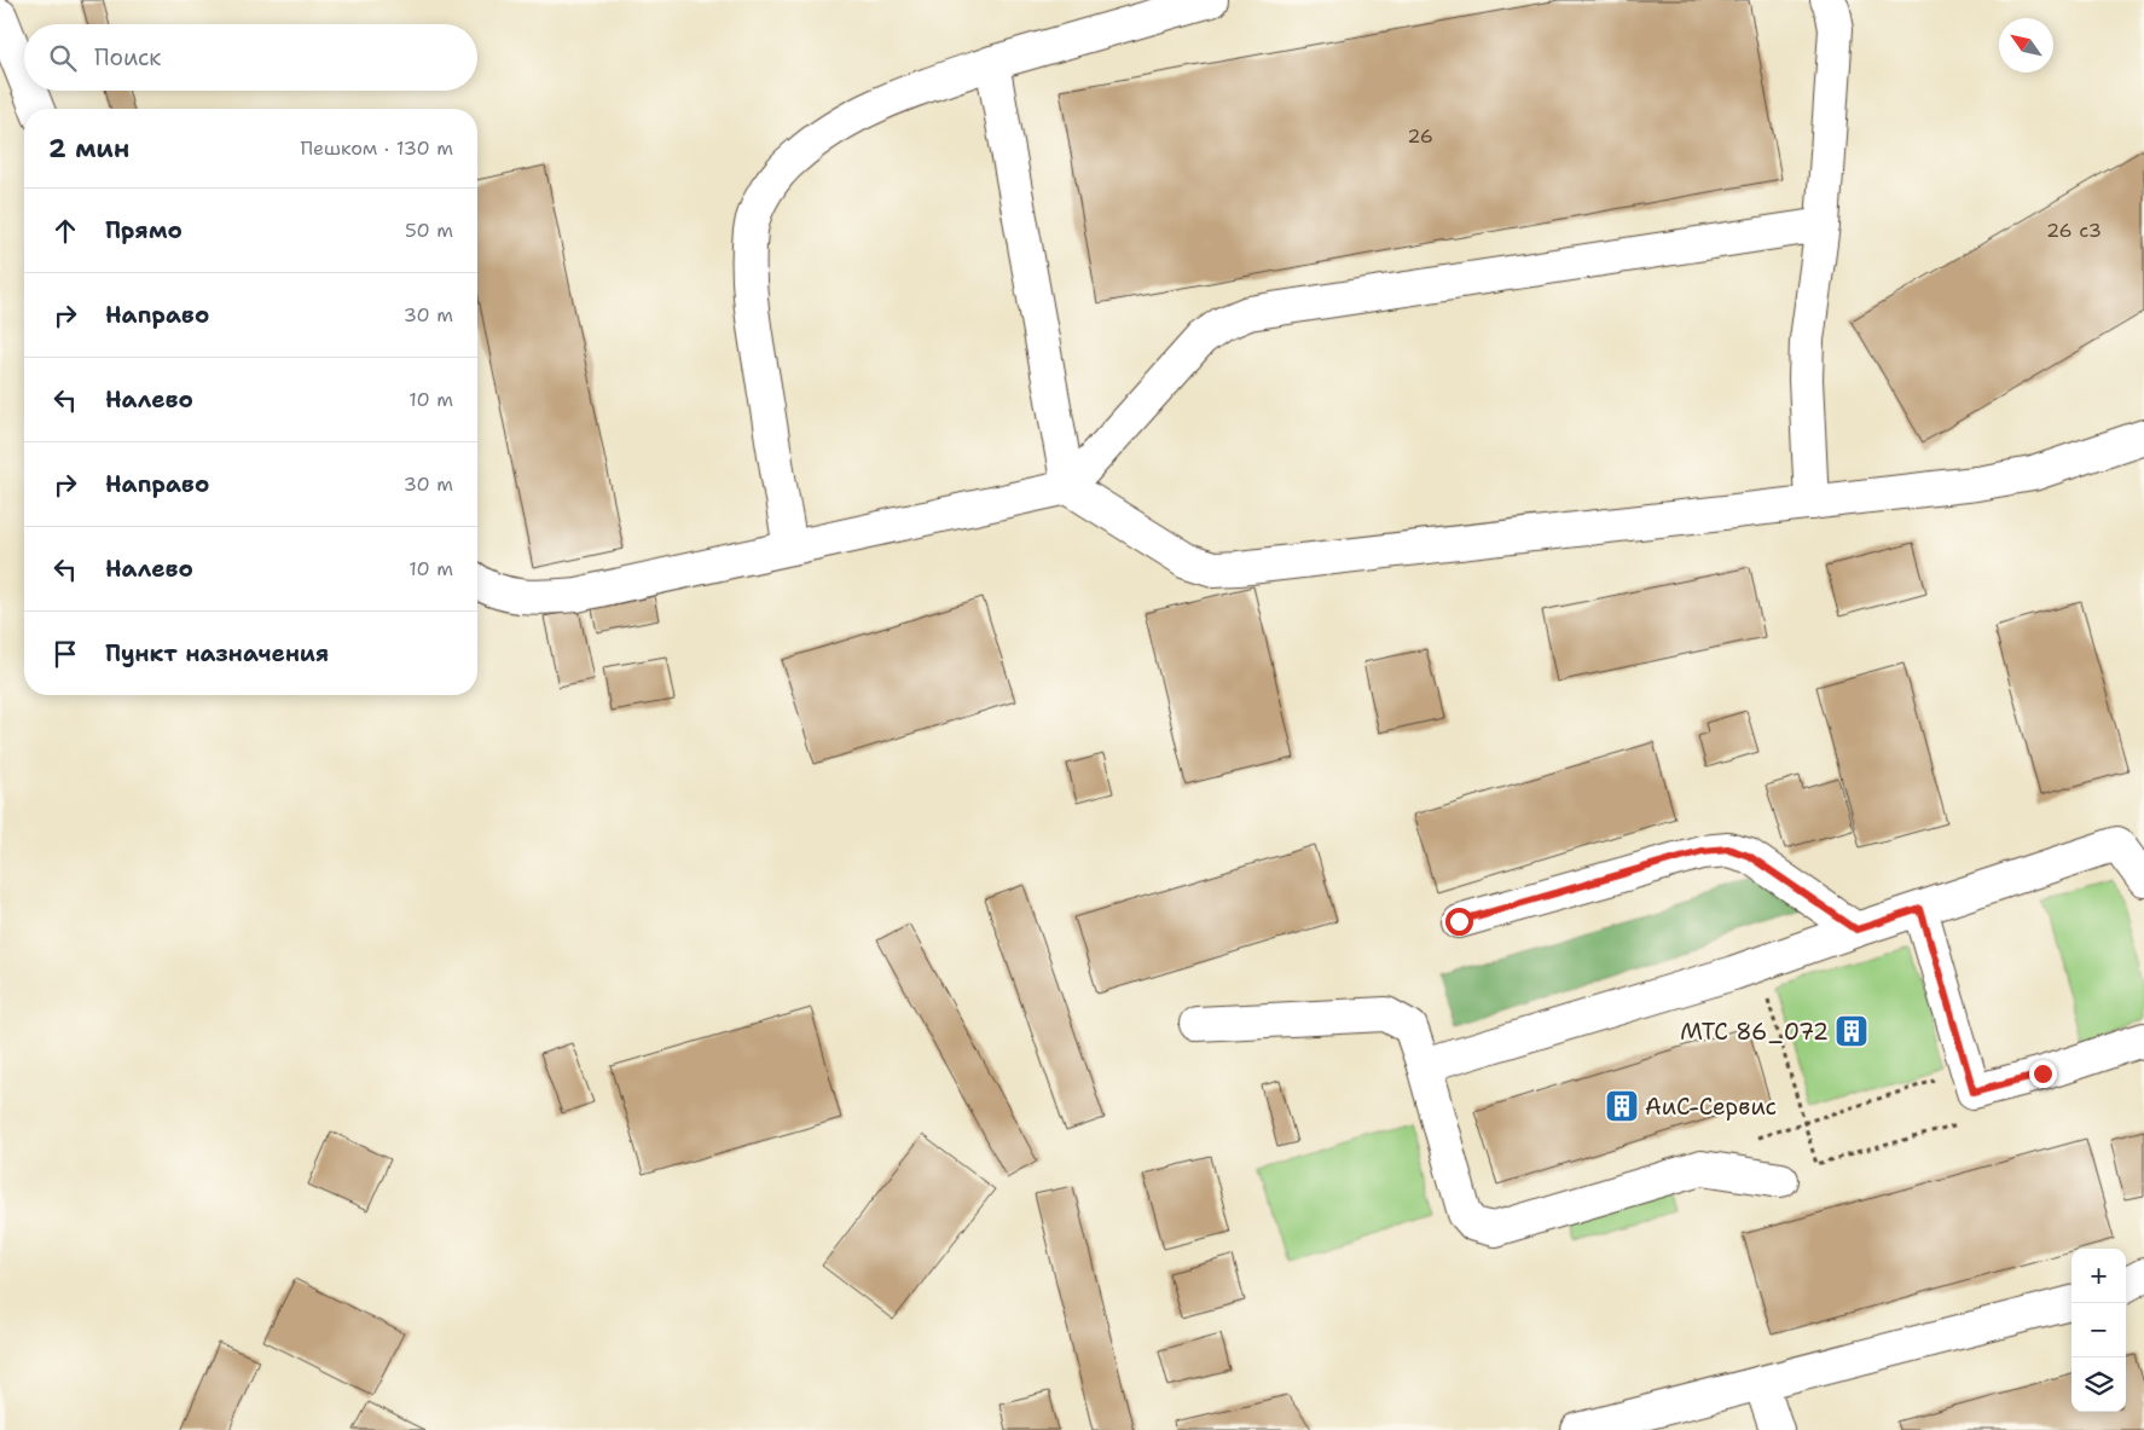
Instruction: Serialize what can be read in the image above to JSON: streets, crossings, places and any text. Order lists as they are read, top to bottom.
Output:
{
  "places": {
    "building": ["МТС 86_072", "АиС-Сервис"]
  },
  "house_numbers": ["26", "26 с3"],
  "north": "top left",
  "page": {
    "search": "Поиск",
    "heading": ["2 мин", "Пешком · 130 m"],
    "list": [
      ["Прямо", "50 m"],
      ["Направо", "30 m"],
      ["Налево", "10 m"],
      ["Направо", "30 m"],
      ["Налево", "10 m"],
      "Пункт назначения"
    ],
    "map_buttons": ["+", "−"]
  }
}
